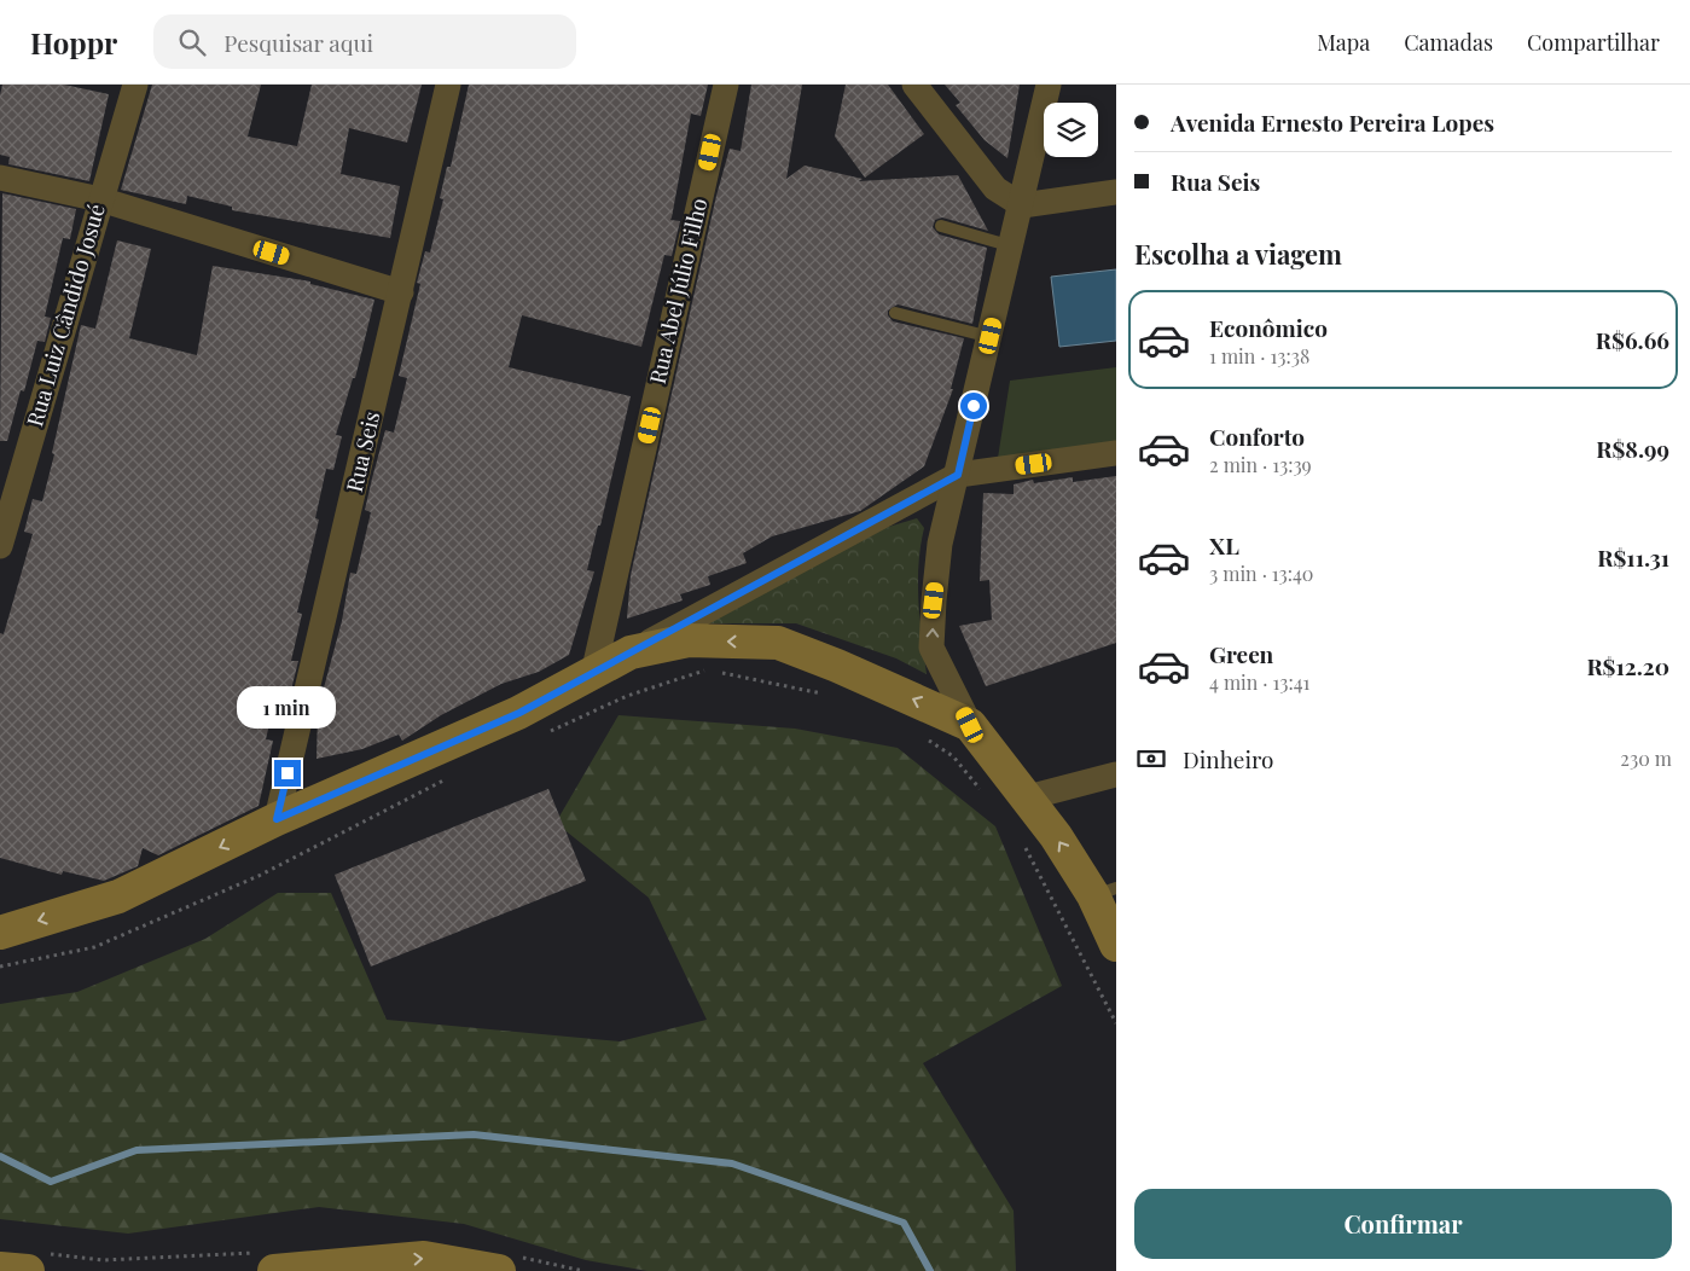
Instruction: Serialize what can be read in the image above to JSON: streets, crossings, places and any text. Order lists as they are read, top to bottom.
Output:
{
  "streets": {
    "street": ["Rua Abel Júlio Filho", "Rua Luiz Cândido Josué", "Rua Seis"]
  },
  "page": {
    "header": "Hoppr",
    "search": "Pesquisar aqui",
    "nav": ["Mapa", "Camadas", "Compartilhar"],
    "banner": ["Avenida Ernesto Pereira Lopes", "Rua Seis"],
    "heading": "Escolha a viagem",
    "list": [
      {
        "name": "Econômico",
        "note": "1 min · 13:38",
        "value": "R$6.66"
      },
      {
        "name": "Conforto",
        "note": "2 min · 13:39",
        "value": "R$8.99"
      },
      {
        "name": "XL",
        "note": "3 min · 13:40",
        "value": "R$11.31"
      },
      {
        "name": "Green",
        "note": "4 min · 13:41",
        "value": "R$12.20"
      }
    ],
    "bubble": "1 min",
    "pay": ["Dinheiro", "230 m"],
    "buttons": "Confirmar"
  }
}
